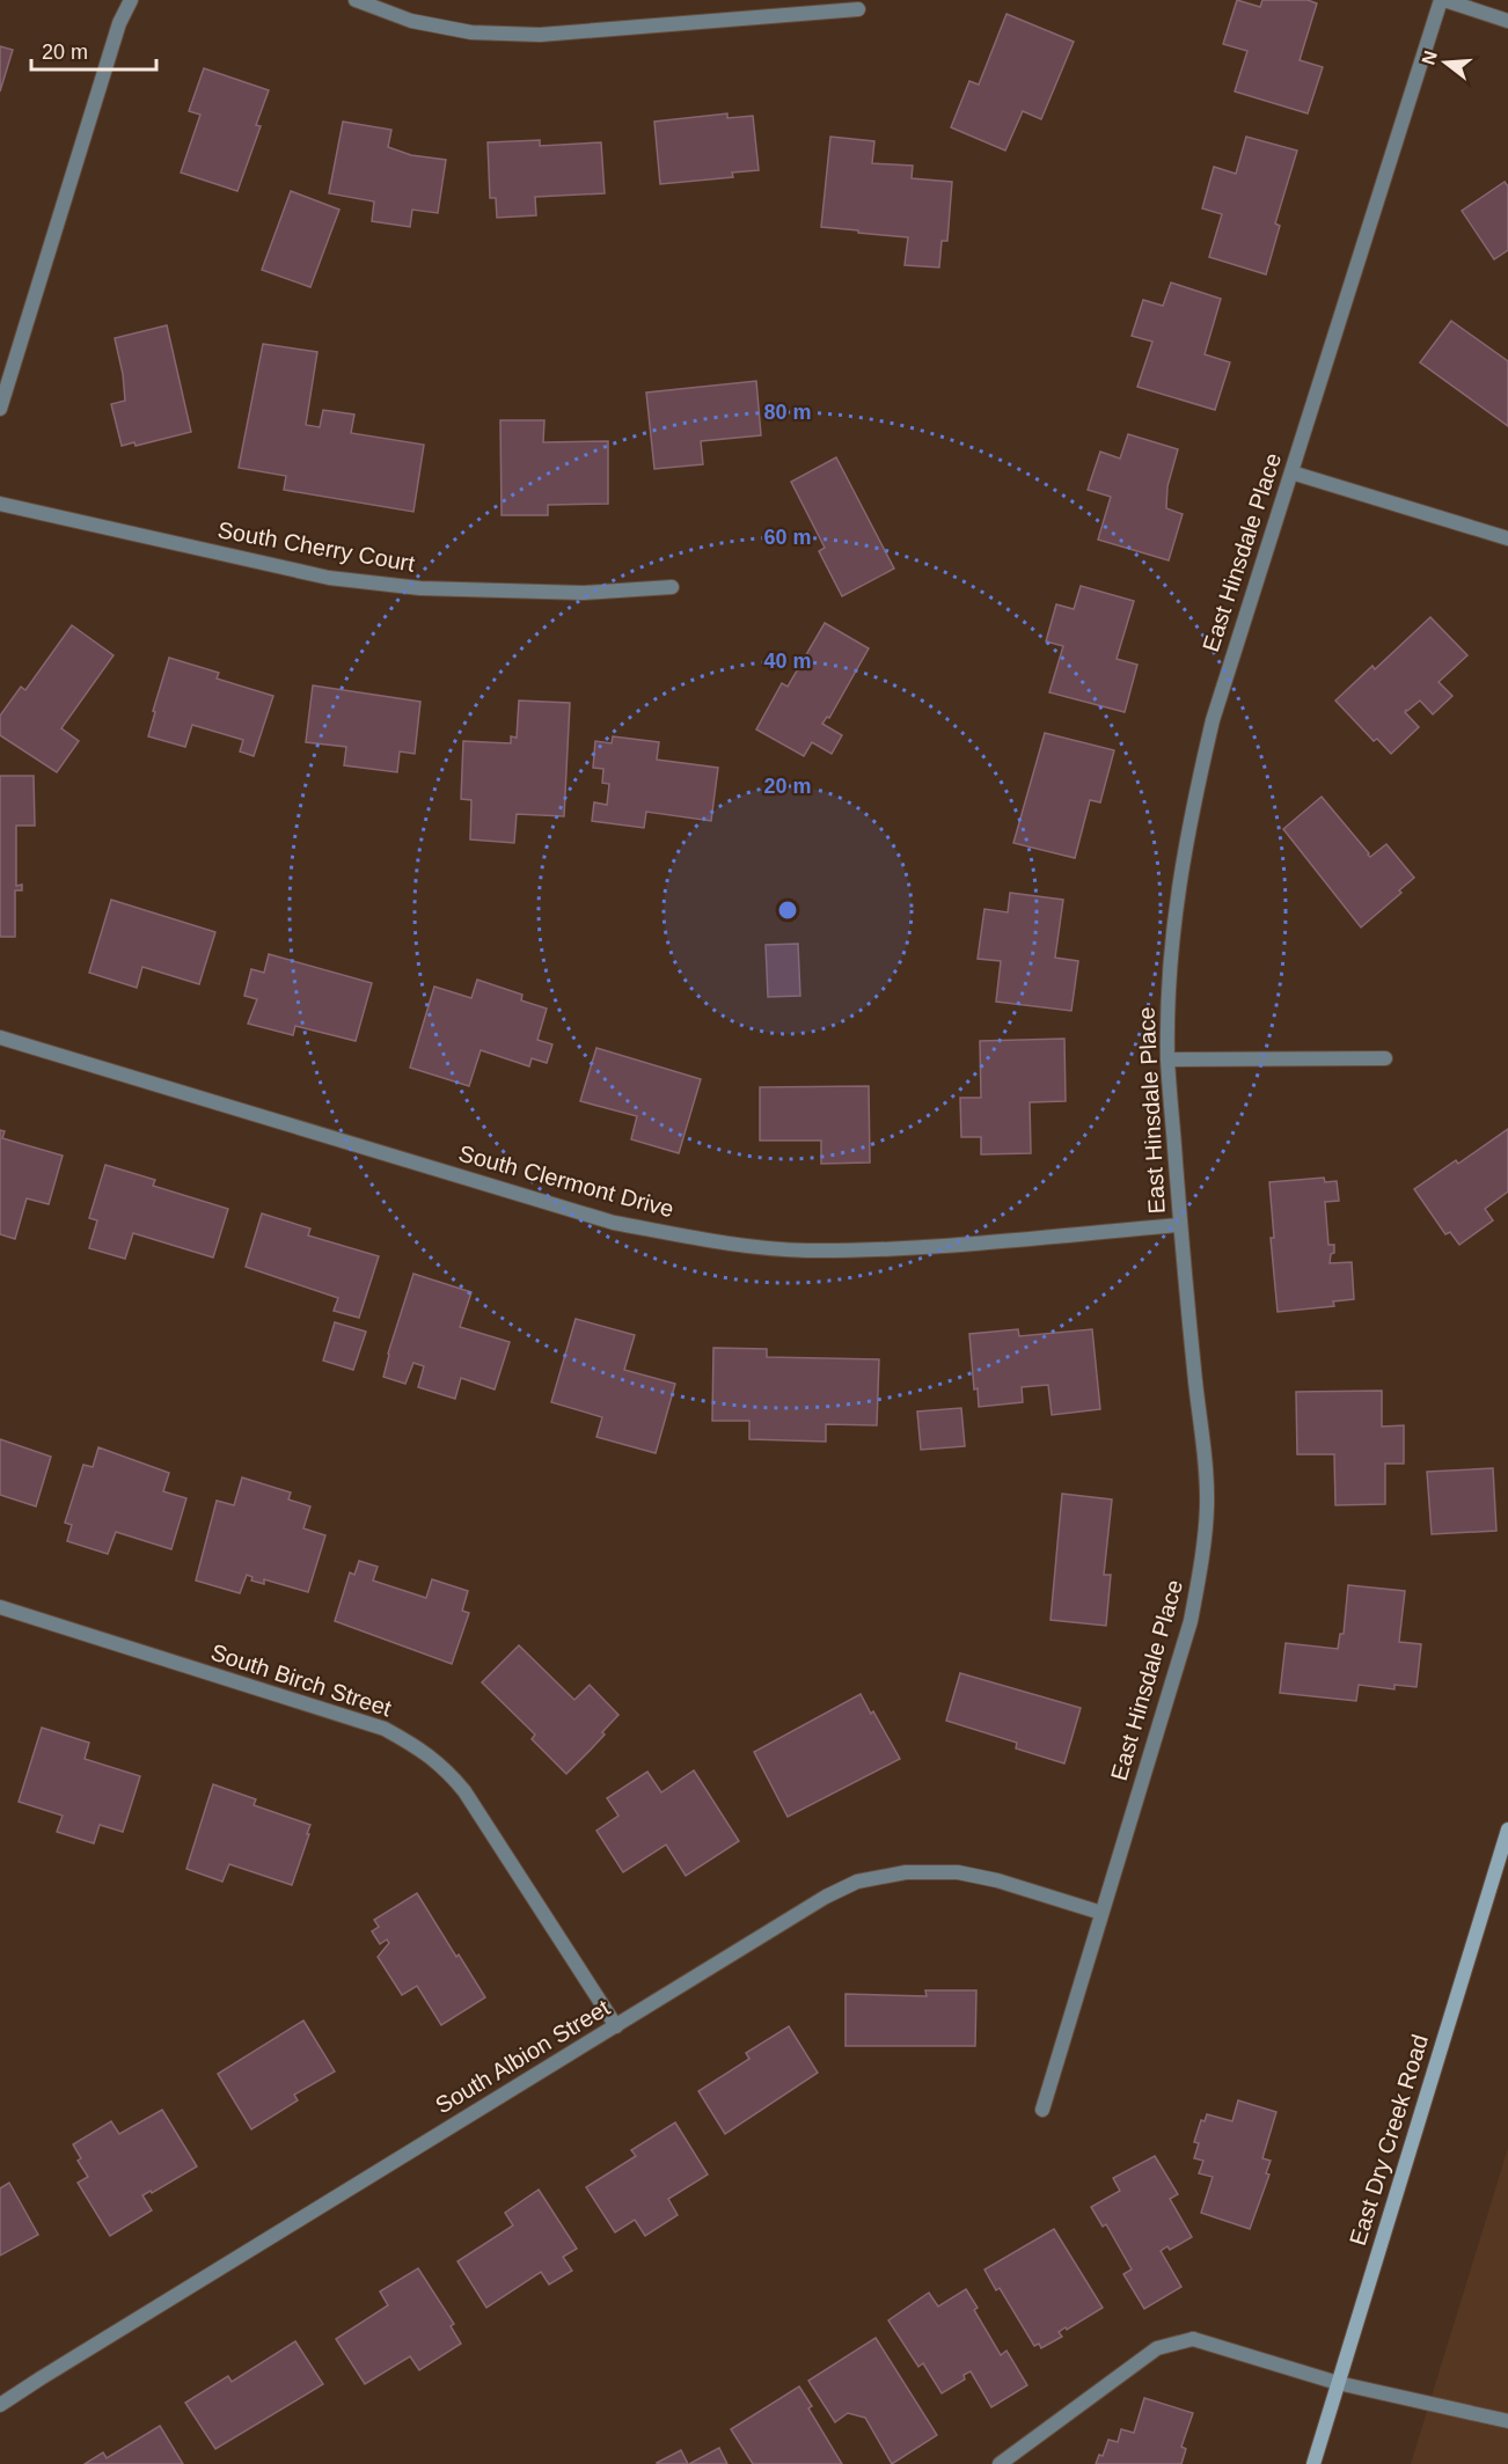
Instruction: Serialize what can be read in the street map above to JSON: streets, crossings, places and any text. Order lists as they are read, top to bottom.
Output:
{
  "streets": {
    "main road": ["East Dry Creek Road"],
    "street": [
      "South Cherry Court",
      "East Hinsdale Place",
      "South Clermont Drive",
      "South Birch Street",
      "South Albion Street"
    ]
  },
  "crossings": [
    ["East Hinsdale Place", "South Clermont Drive"],
    ["East Hinsdale Place", "South Albion Street"],
    ["South Birch Street", "South Albion Street"]
  ],
  "scale_bar": "20 m",
  "north": "left",
  "rings": [
    "80 m",
    "60 m",
    "40 m",
    "20 m"
  ]
}
